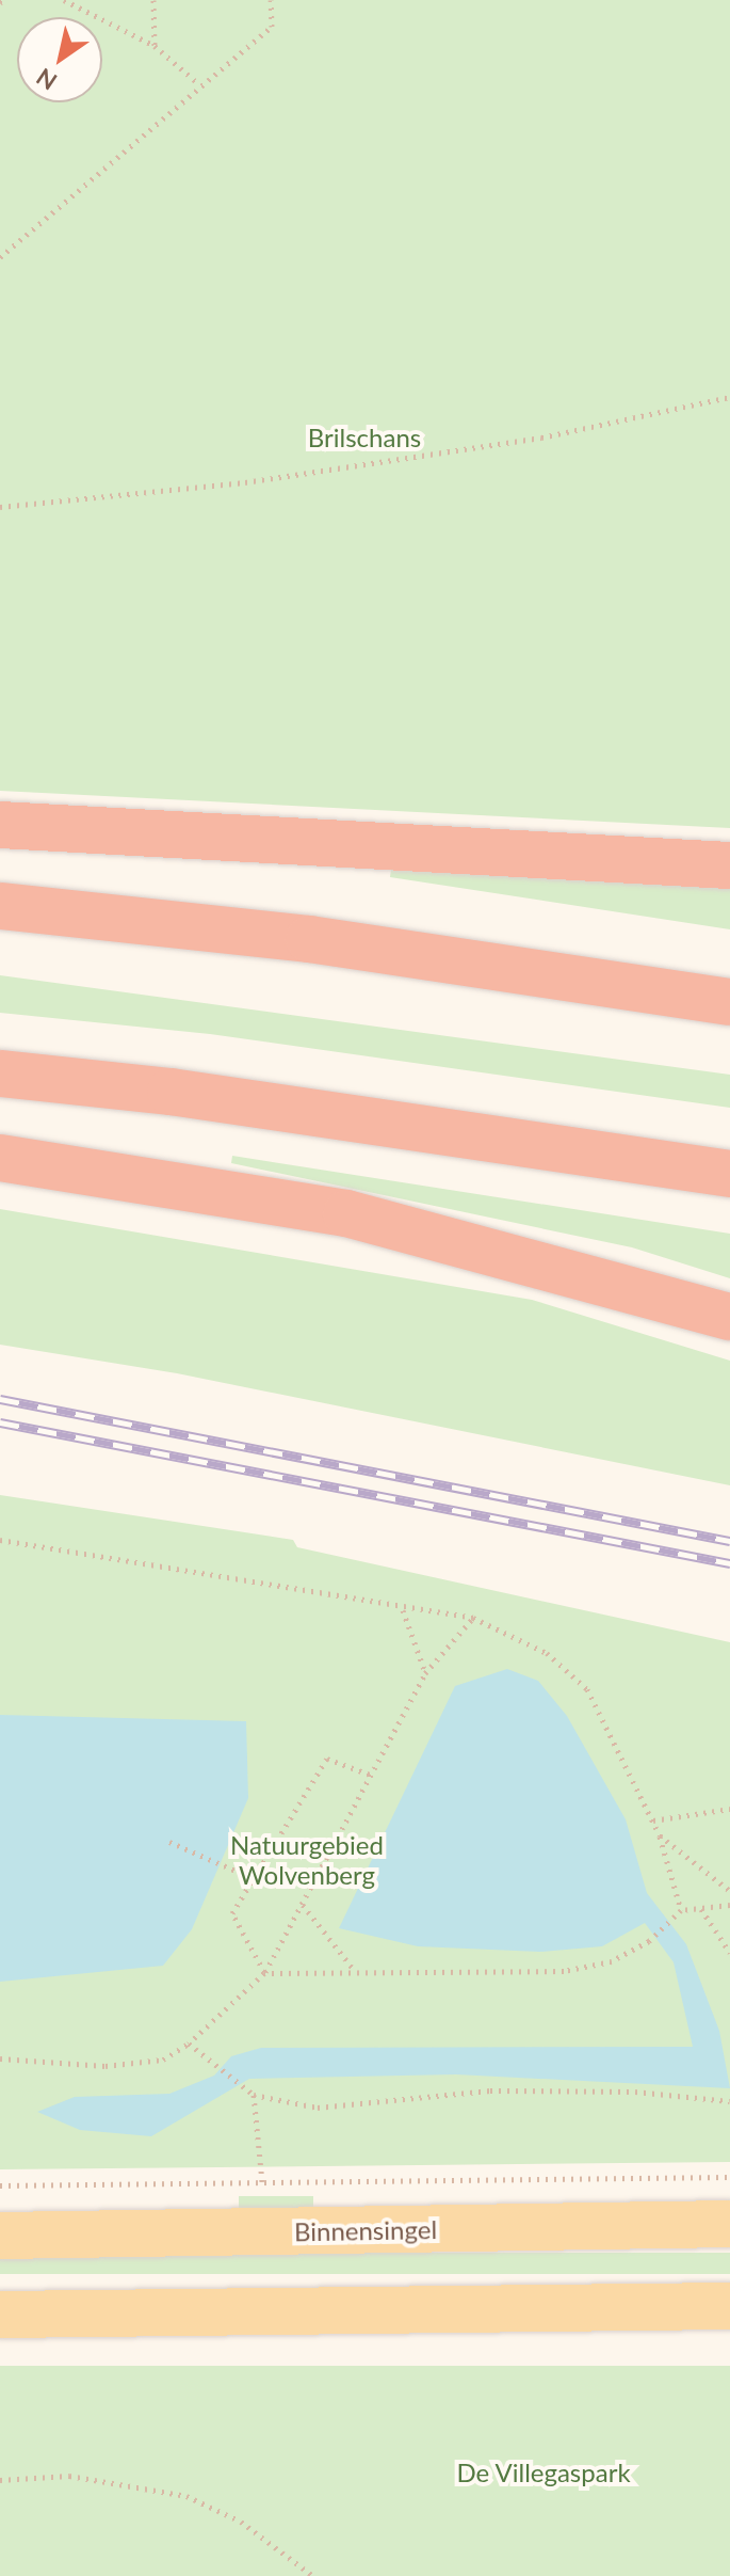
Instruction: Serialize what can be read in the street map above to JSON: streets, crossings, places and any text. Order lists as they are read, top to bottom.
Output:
{
  "streets": {
    "main road": ["Binnensingel"]
  },
  "parks": ["Brilschans", "Natuurgebied Wolvenberg", "De Villegaspark"],
  "north": "bottom left"
}
